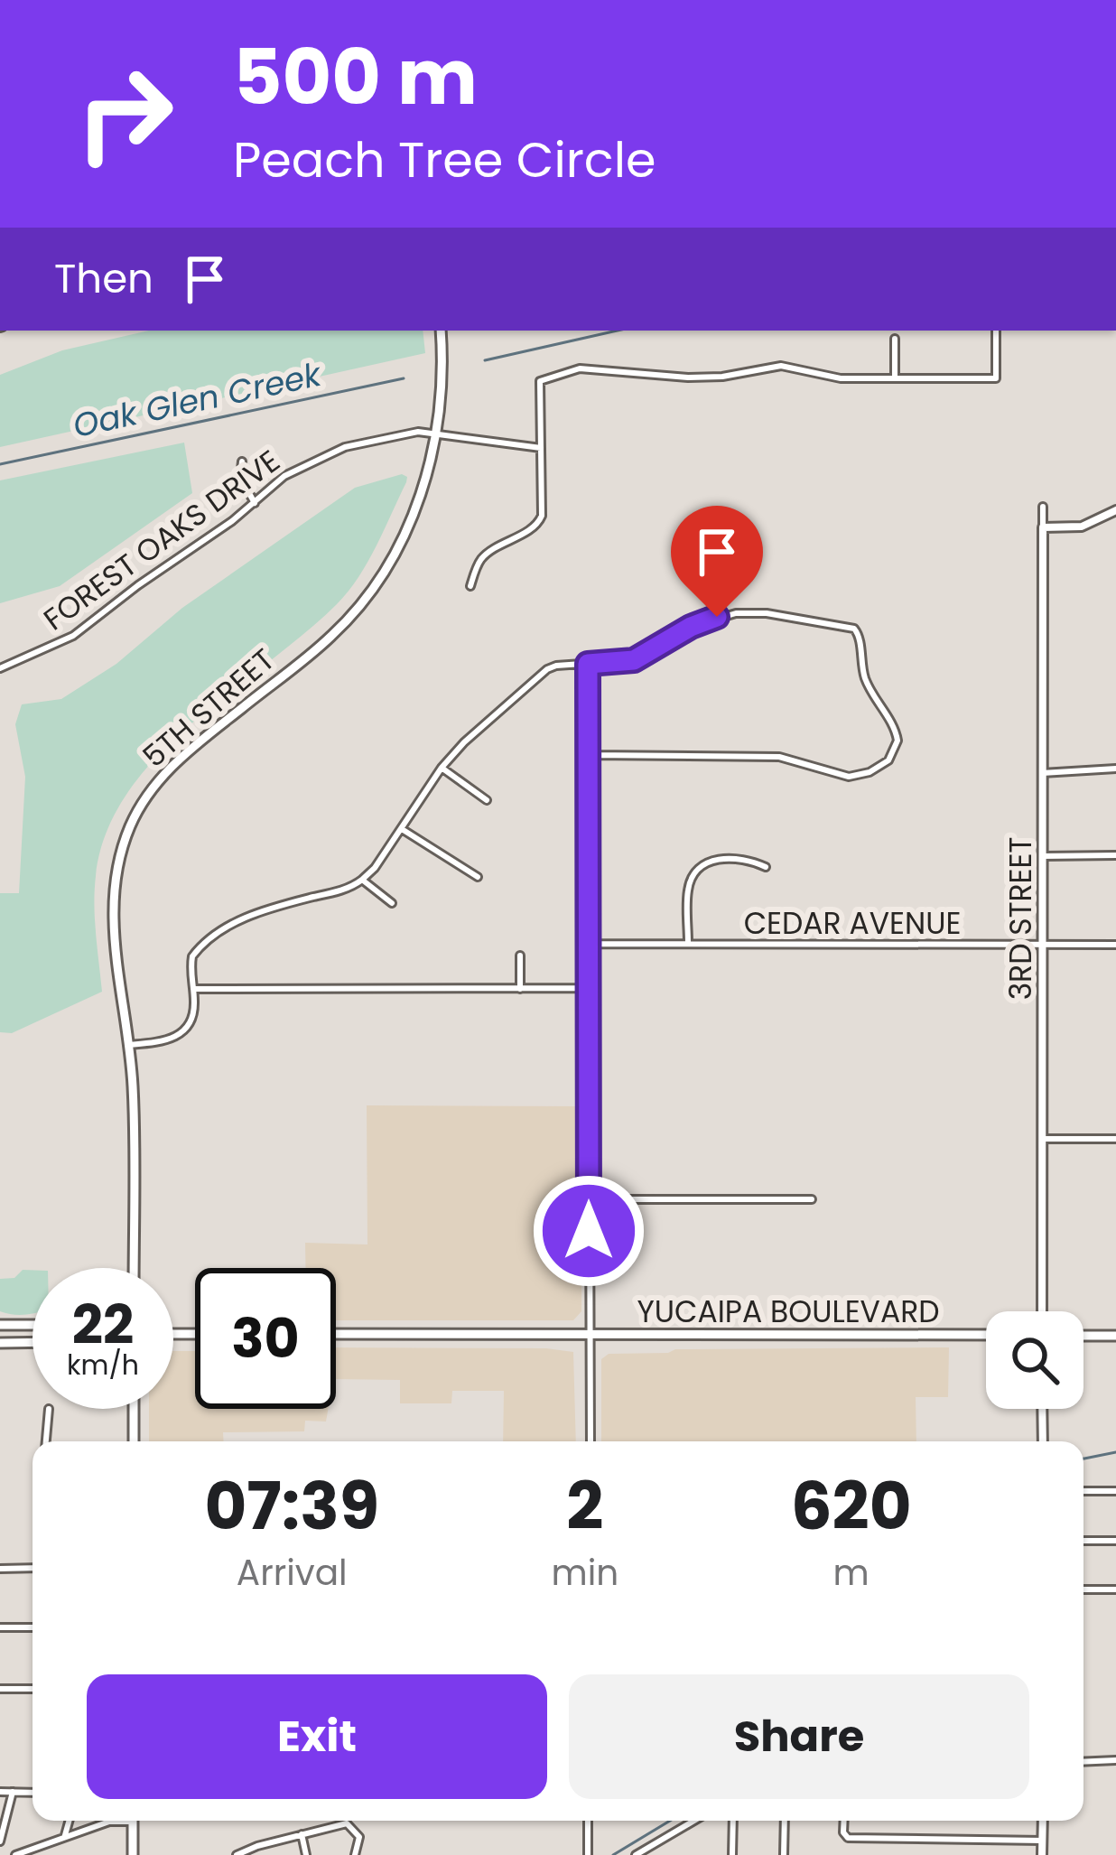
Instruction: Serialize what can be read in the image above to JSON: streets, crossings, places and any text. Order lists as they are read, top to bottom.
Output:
{
  "streets": {
    "main road": ["5TH STREET", "YUCAIPA BOULEVARD"],
    "street": ["FOREST OAKS DRIVE", "3RD STREET", "CEDAR AVENUE"]
  },
  "crossings": [
    ["FOREST OAKS DRIVE", "5TH STREET"],
    ["3RD STREET", "CEDAR AVENUE"]
  ],
  "water": ["Oak Glen Creek"],
  "page": {
    "turn": ["500 m", "Peach Tree Circle"],
    "then": "Then",
    "speed": "22 km/h",
    "limit": "30",
    "eta": [
      "07:39",
      "Arrival",
      "2",
      "min",
      "620",
      "m"
    ],
    "buttons": ["Exit", "Share"]
  }
}
